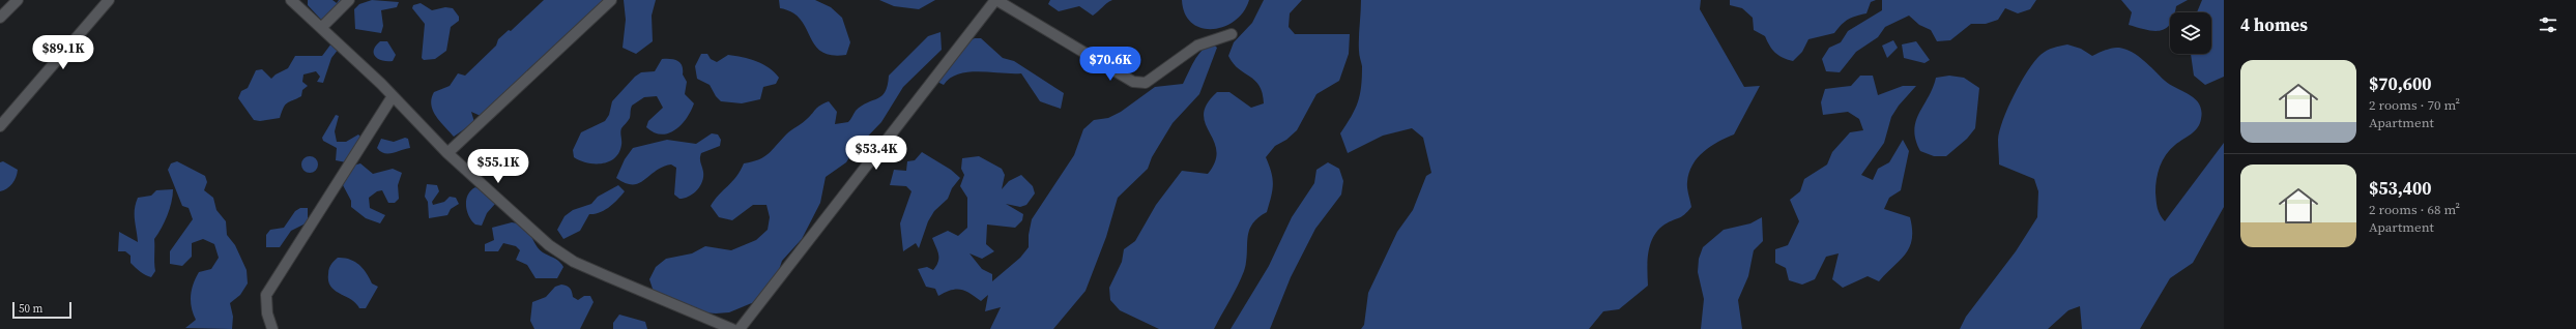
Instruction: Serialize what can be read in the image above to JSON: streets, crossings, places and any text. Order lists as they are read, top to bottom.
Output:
{
  "scale_bar": "50 m",
  "page": {
    "heading": "4 homes",
    "price": [
      "$89.1K",
      "$70.6K",
      "$53.4K",
      "$55.1K"
    ],
    "list": [
      {
        "name": "$70,600",
        "note": "2 rooms · 70 m² · Apartment"
      },
      {
        "name": "$53,400",
        "note": "2 rooms · 68 m² · Apartment"
      }
    ],
    "scale": "50 m"
  }
}
